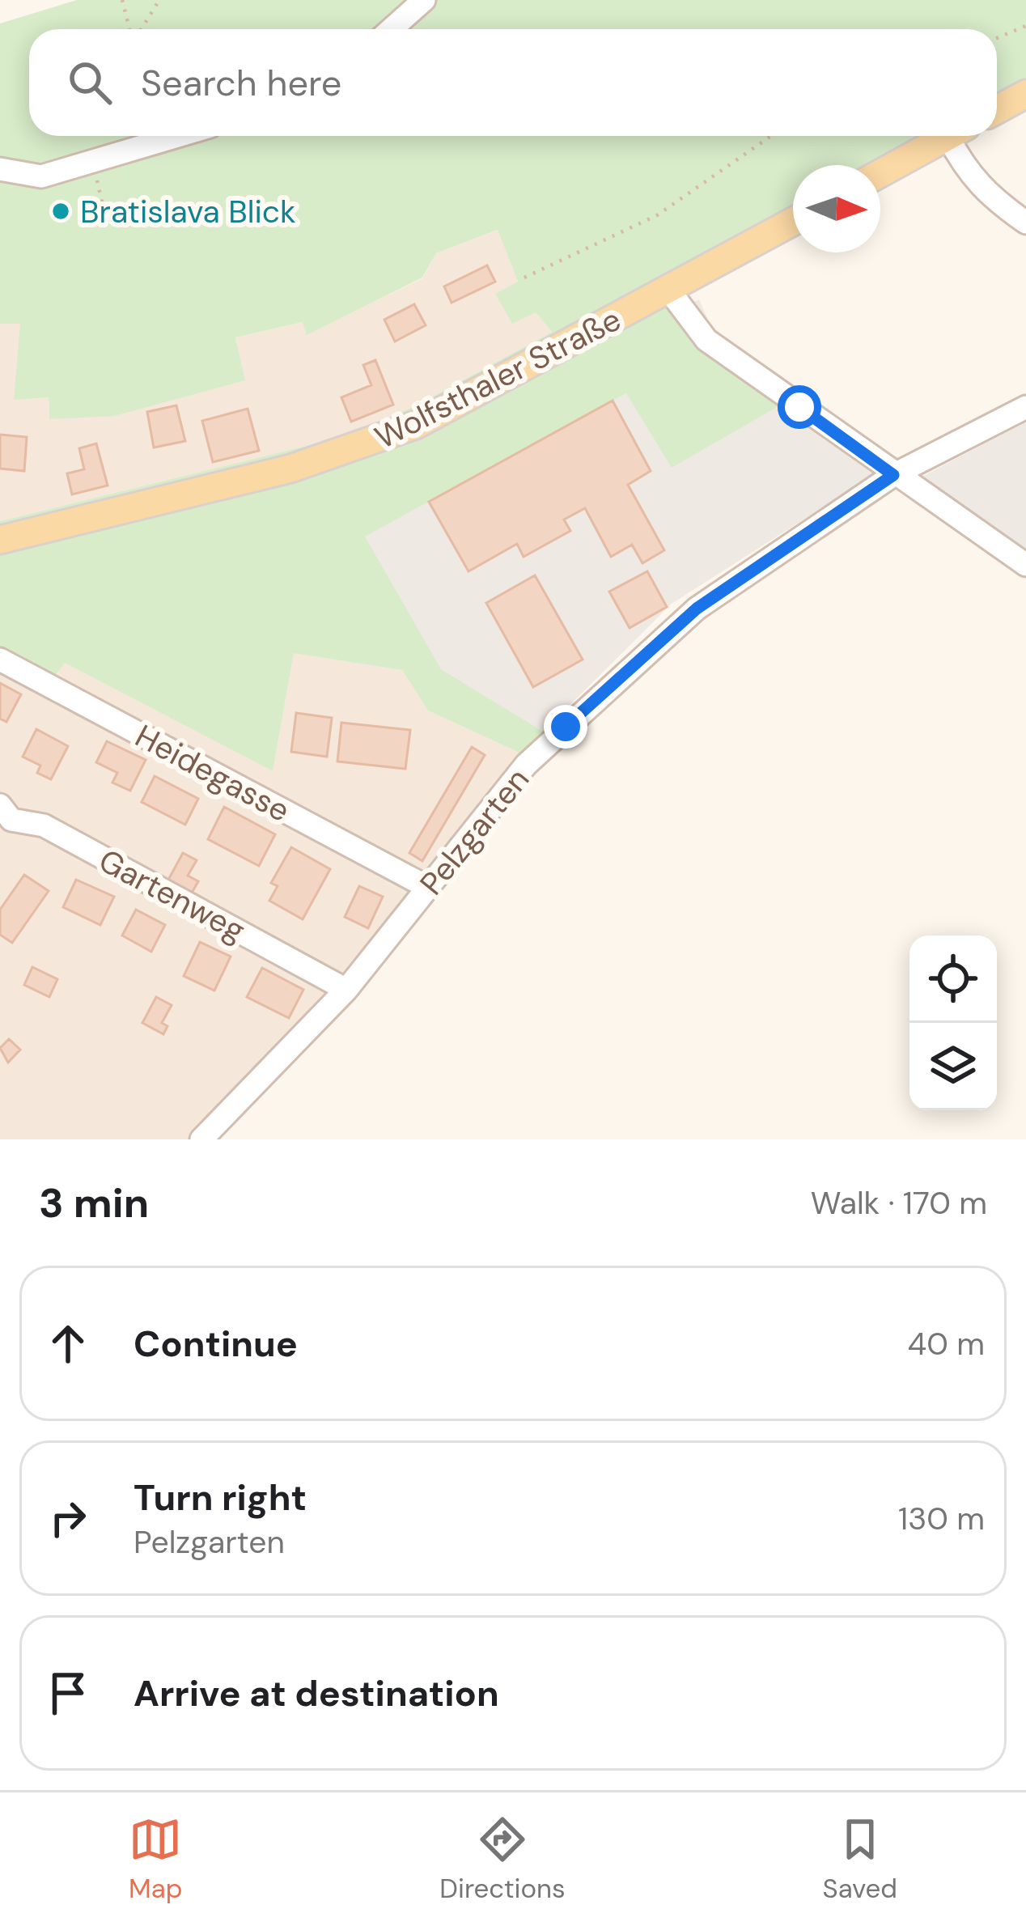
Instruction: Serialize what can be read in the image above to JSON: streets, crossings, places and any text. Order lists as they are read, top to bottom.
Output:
{
  "streets": {
    "main road": ["Wolfsthaler Straße"],
    "street": ["Heidegasse", "Pelzgarten", "Gartenweg"]
  },
  "crossings": [
    ["Heidegasse", "Pelzgarten"],
    ["Pelzgarten", "Gartenweg"]
  ],
  "places": ["Bratislava Blick"],
  "north": "right",
  "page": {
    "search": "Search here",
    "heading": ["3 min", "Walk · 170 m"],
    "list": [
      ["Continue", "40 m"],
      ["Turn right", "Pelzgarten", "130 m"],
      "Arrive at destination"
    ],
    "nav": ["Map", "Directions", "Saved"]
  }
}
